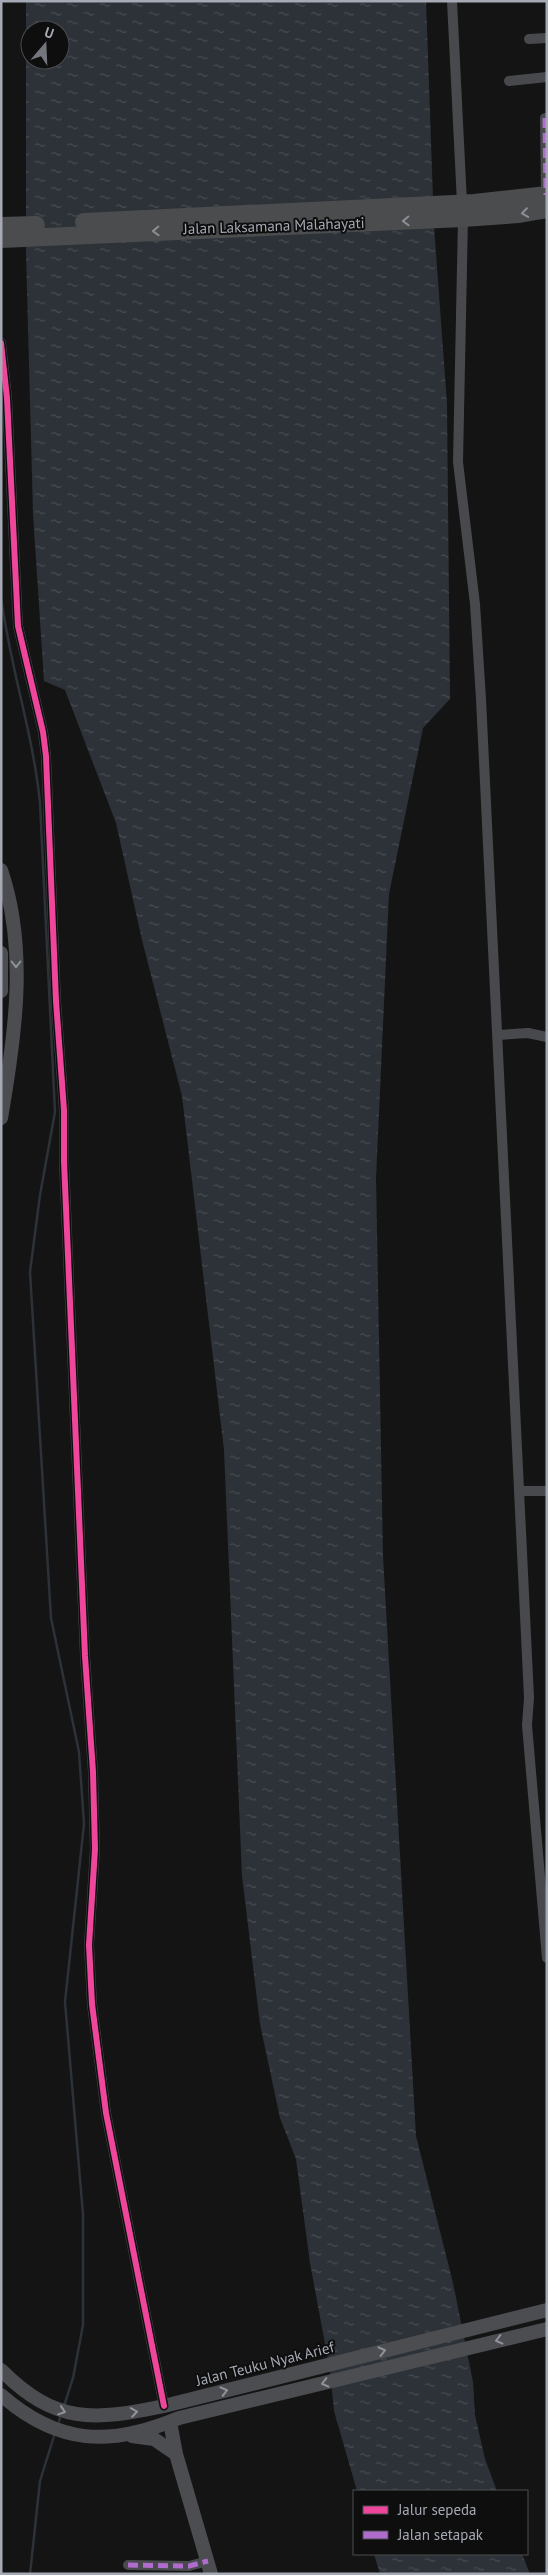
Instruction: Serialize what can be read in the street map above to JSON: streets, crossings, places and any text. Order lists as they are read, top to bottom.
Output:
{
  "streets": {
    "highway": ["Jalan Laksamana Malahayati"],
    "main road": ["Jalan Teuku Nyak Arief"]
  },
  "legend": ["Jalur sepeda", "Jalan setapak"],
  "north": "top"
}
